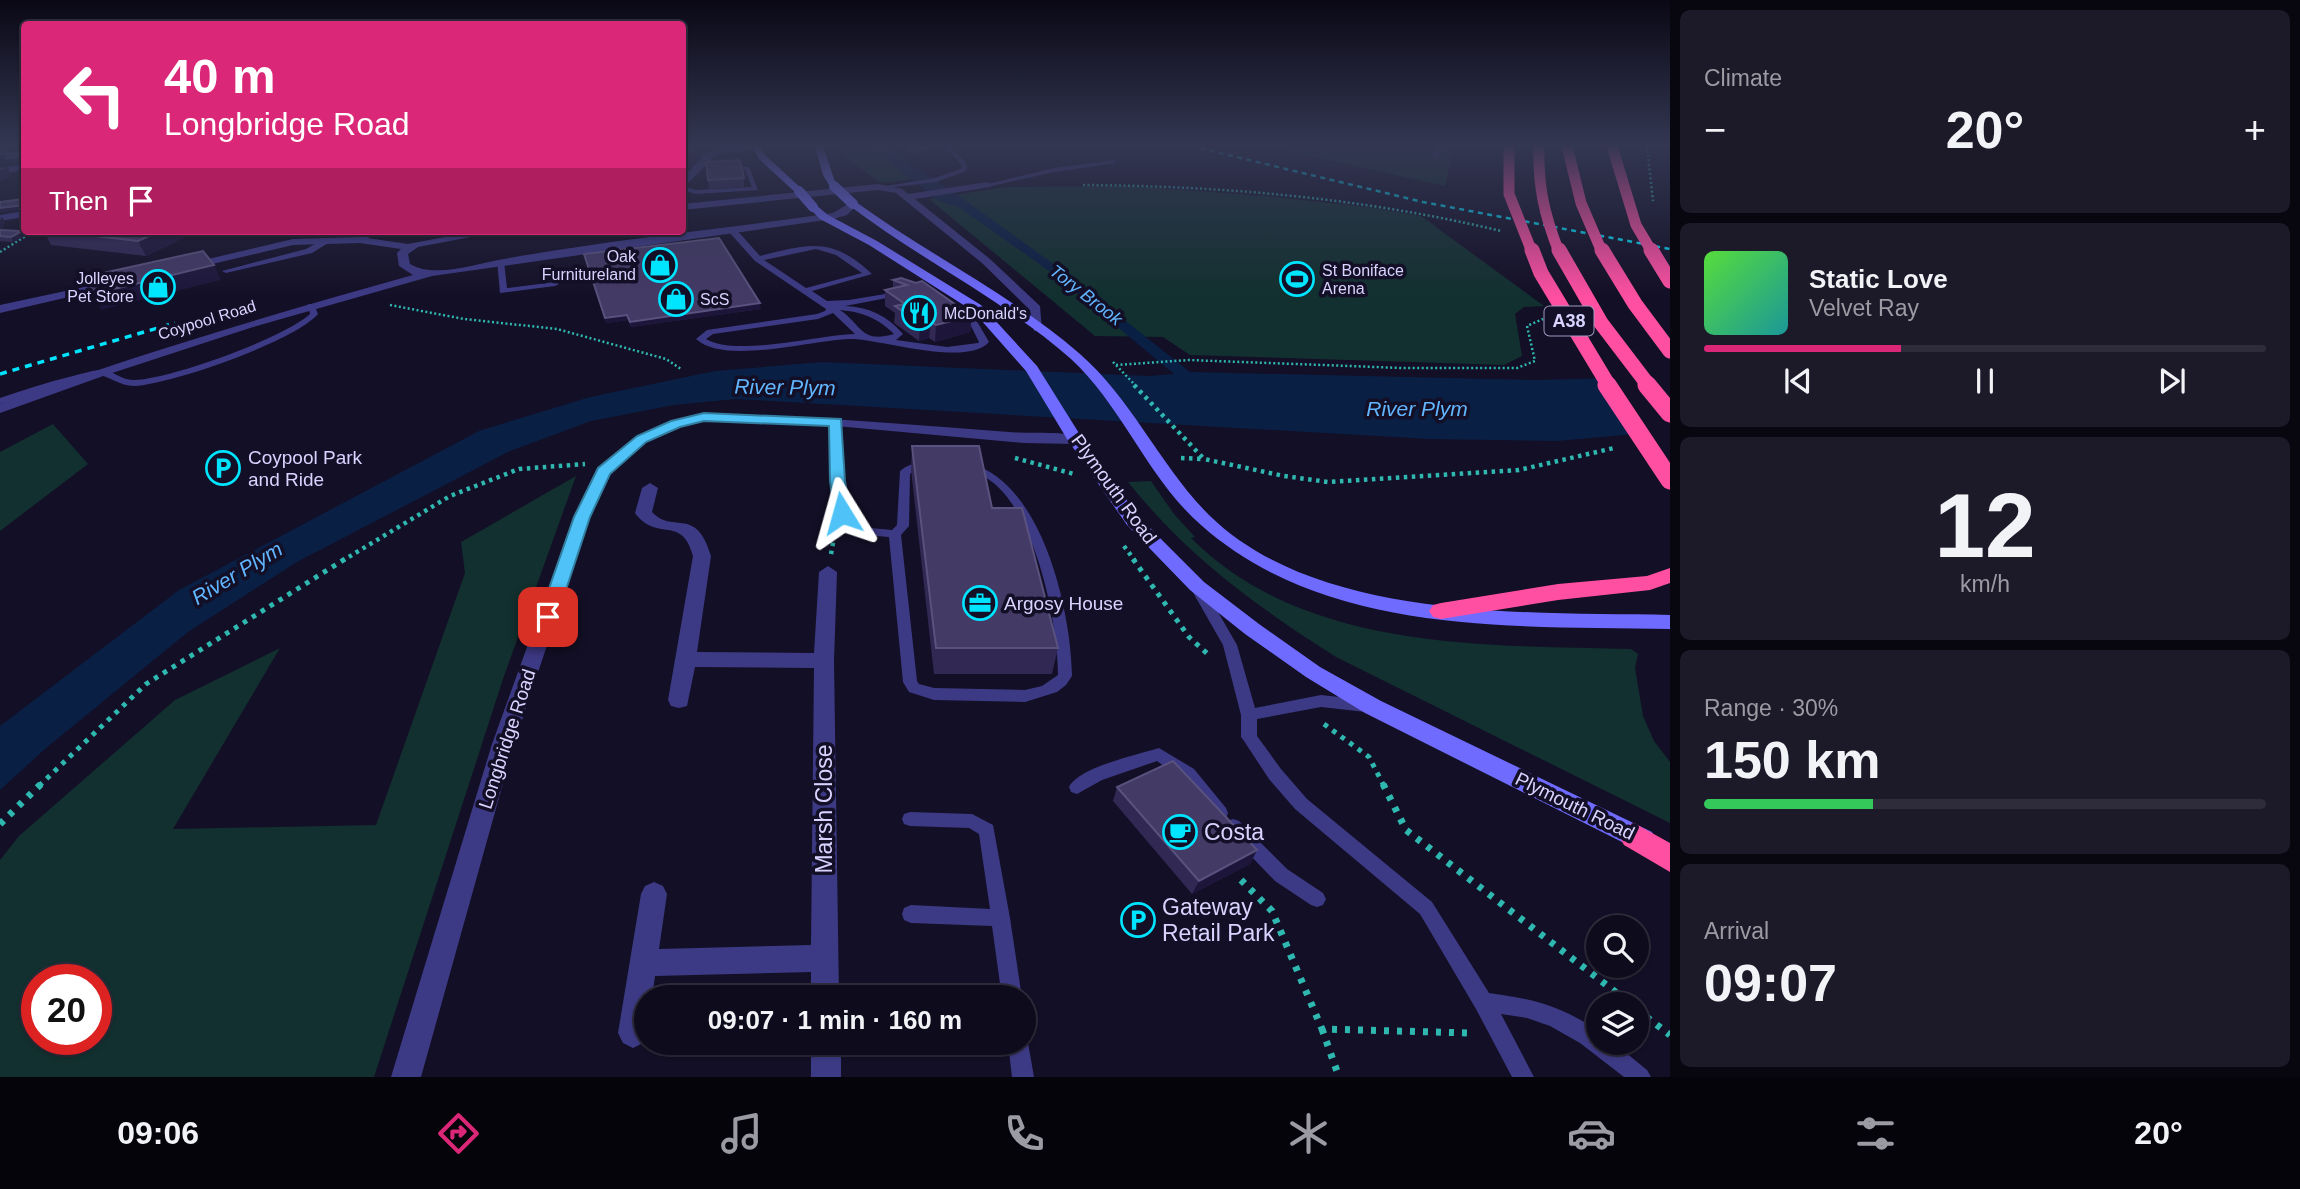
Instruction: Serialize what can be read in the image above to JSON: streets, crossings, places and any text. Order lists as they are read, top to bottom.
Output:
{
  "streets": {
    "highway": ["A38"],
    "main road": ["Plymouth Road"],
    "street": ["Coypool Road", "Longbridge Road", "Marsh Close"]
  },
  "crossings": [
    ["Coypool Road", "Plymouth Road"],
    ["Plymouth Road", "Longbridge Road"]
  ],
  "water": ["Tory Brook", "River Plym"],
  "places": {
    "shop": ["Oak Furnitureland", "Jolleyes Pet Store", "ScS"],
    "sports": ["St Boniface Arena"],
    "restaurant": ["McDonald's"],
    "parking": ["Coypool Park and Ride", "Gateway Retail Park"],
    "office": ["Argosy House"],
    "cafe": ["Costa"]
  },
  "page": {
    "tile": [
      "Climate",
      ["12", "km/h"],
      ["Range · 30%", "150 km"],
      ["Arrival", "09:07"]
    ],
    "turn": ["40 m", "Longbridge Road"],
    "heat": ["−", "20°", "+"],
    "then": "Then",
    "song": ["Static Love", "Velvet Ray"],
    "limit": "20",
    "trip": "09:07 · 1 min · 160 m",
    "tabs": ["09:06", "20°"]
  }
}
